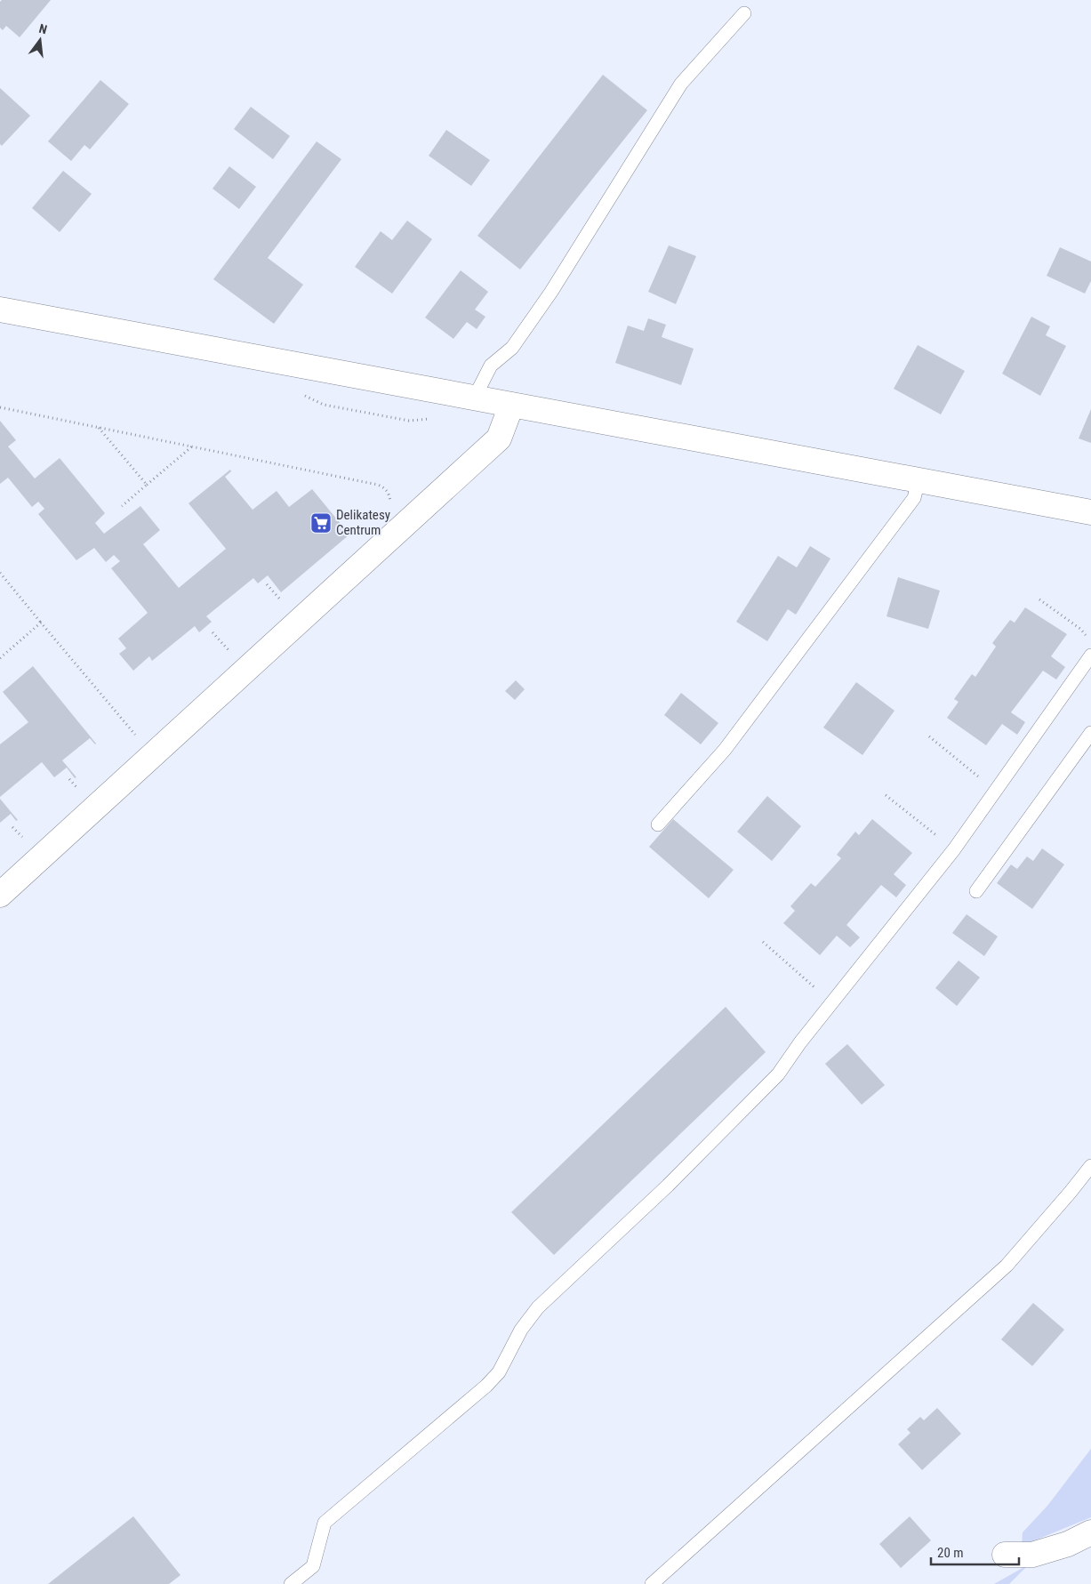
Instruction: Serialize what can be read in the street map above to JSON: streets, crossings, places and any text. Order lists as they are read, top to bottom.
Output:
{
  "places": {
    "supermarket": ["Delikatesy Centrum"]
  },
  "scale_bar": "20 m",
  "north": "top"
}
